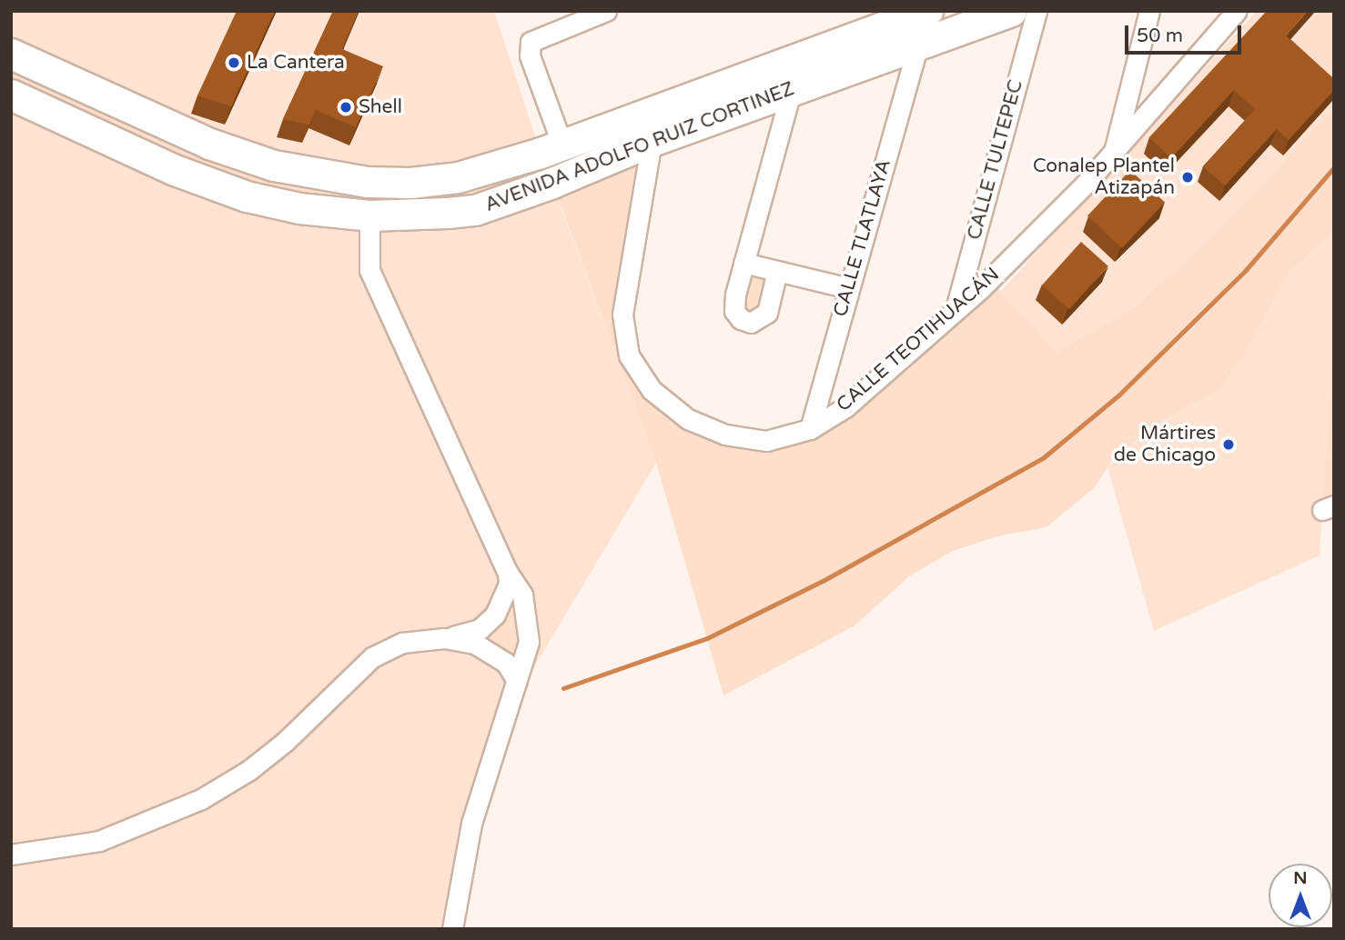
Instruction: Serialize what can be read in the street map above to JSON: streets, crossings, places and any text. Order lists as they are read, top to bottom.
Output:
{
  "streets": {
    "main road": ["AVENIDA ADOLFO RUIZ CORTINEZ"],
    "street": ["CALLE TULTEPEC", "CALLE TLATLAYA", "CALLE TEOTIHUACÁN"]
  },
  "crossings": [
    ["AVENIDA ADOLFO RUIZ CORTINEZ", "CALLE TLATLAYA"],
    ["AVENIDA ADOLFO RUIZ CORTINEZ", "CALLE TEOTIHUACÁN"],
    ["CALLE TULTEPEC", "CALLE TEOTIHUACÁN"],
    ["CALLE TLATLAYA", "CALLE TEOTIHUACÁN"]
  ],
  "places": [
    "La Cantera",
    "Shell",
    "Conalep Plantel Atizapán",
    "Mártires de Chicago"
  ],
  "scale_bar": "50 m",
  "north": "top"
}
